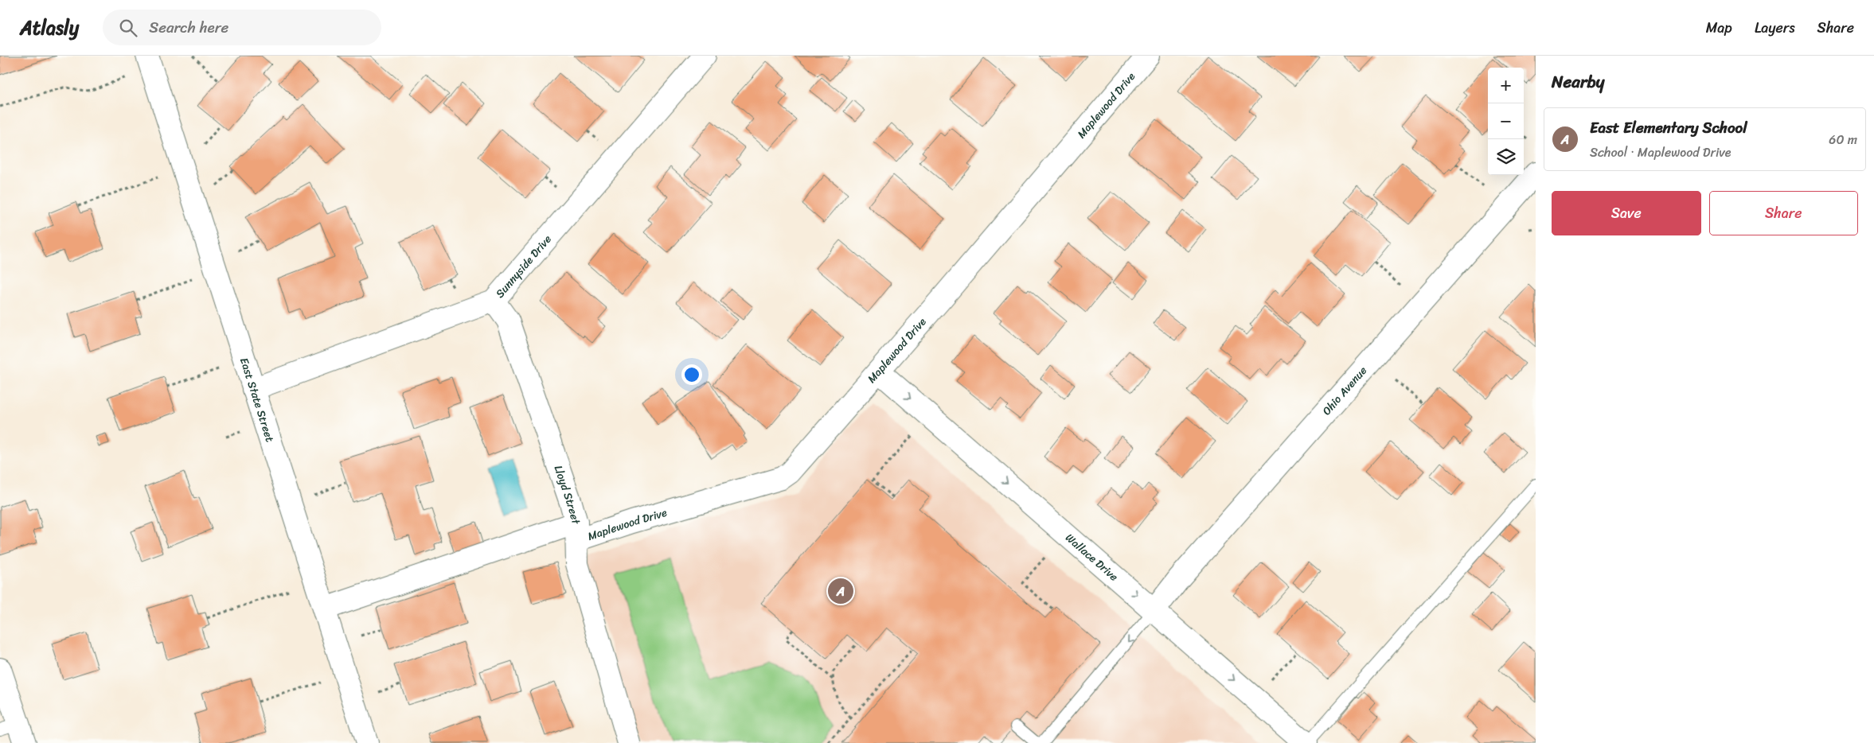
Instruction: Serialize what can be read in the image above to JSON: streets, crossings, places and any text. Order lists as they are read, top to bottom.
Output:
{
  "streets": {
    "street": [
      "Maplewood Drive",
      "Sunnyside Drive",
      "Ohio Avenue",
      "East State Street",
      "Lloyd Street",
      "Wallace Drive"
    ]
  },
  "crossings": [
    ["Maplewood Drive", "East State Street"],
    ["Maplewood Drive", "Lloyd Street"],
    ["Maplewood Drive", "Wallace Drive"],
    ["Sunnyside Drive", "East State Street"],
    ["Sunnyside Drive", "Lloyd Street"],
    ["Ohio Avenue", "Wallace Drive"]
  ],
  "one_way": ["Wallace Drive"],
  "page": {
    "header": "Atlasly",
    "search": "Search here",
    "nav": ["Map", "Layers", "Share"],
    "heading": "Nearby",
    "map_buttons": ["+", "−"],
    "list": [
      {
        "mark": "A",
        "name": "East Elementary School",
        "note": "School · Maplewood Drive",
        "value": "60 m"
      }
    ],
    "buttons": ["Save", "Share"],
    "pins": "A"
  }
}
